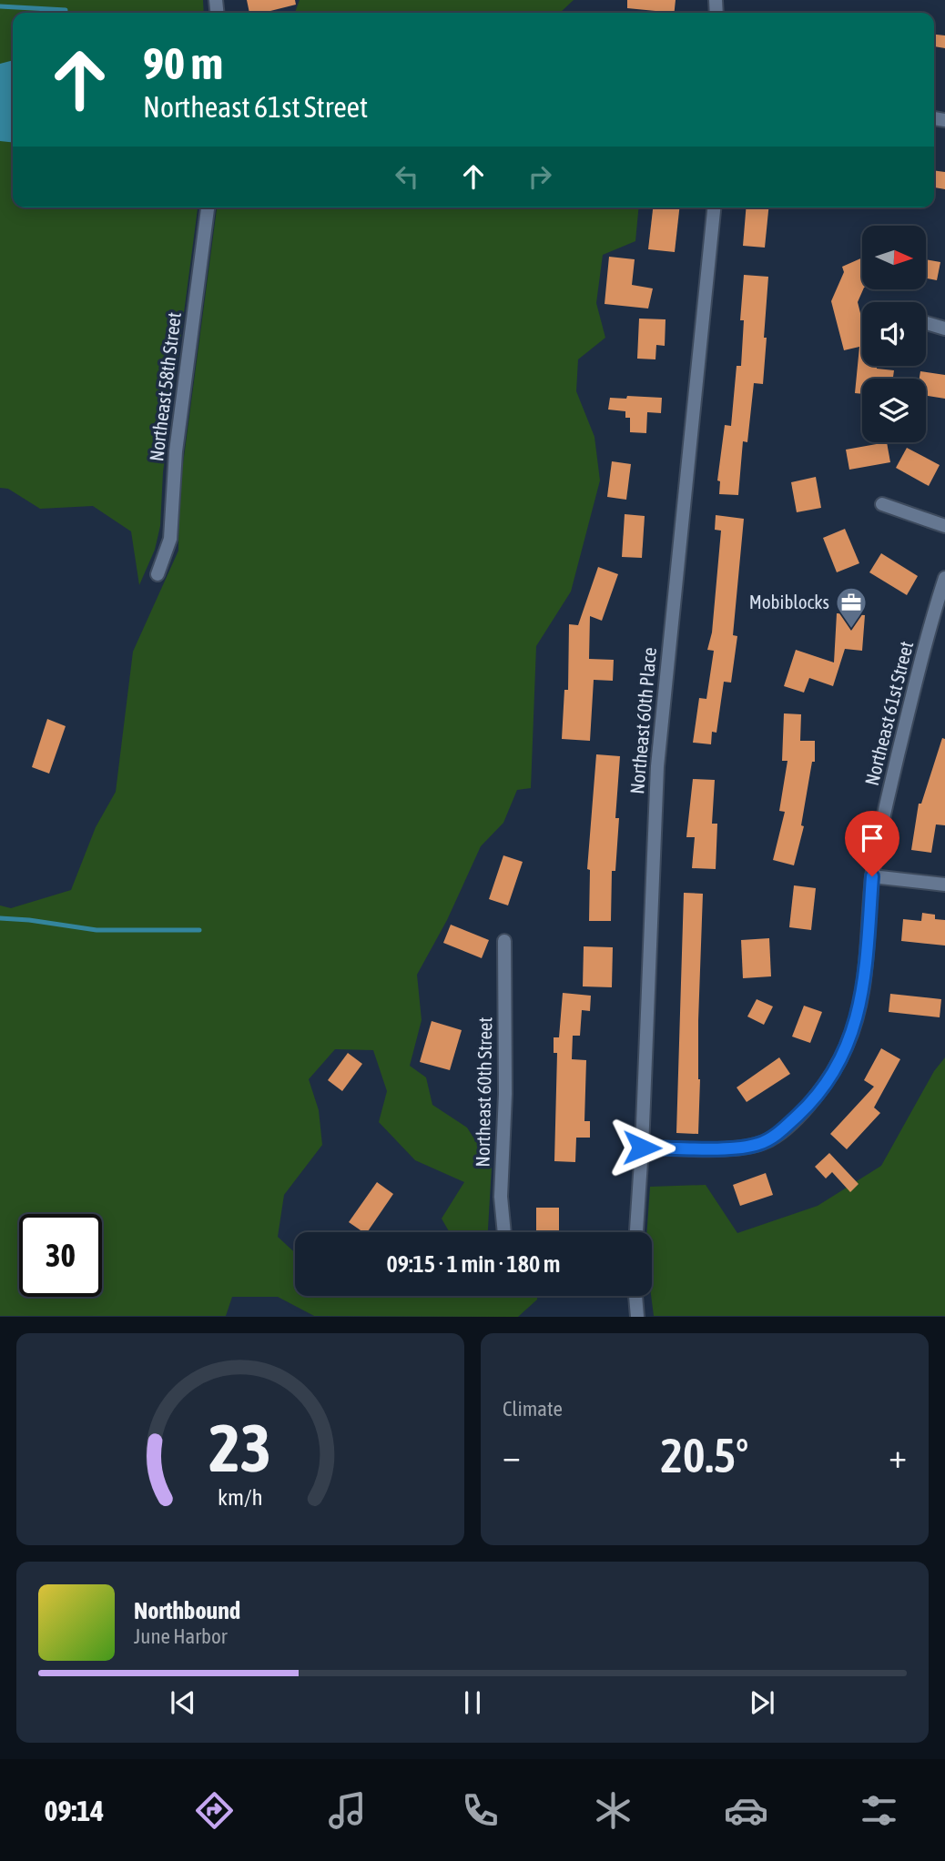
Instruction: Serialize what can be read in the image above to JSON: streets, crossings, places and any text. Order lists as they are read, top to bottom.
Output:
{
  "streets": {
    "street": [
      "Northeast 58th Street",
      "Northeast 61st Street",
      "Northeast 60th Place",
      "Northeast 60th Street"
    ]
  },
  "crossings": [
    ["Northeast 61st Street", "Northeast 60th Place"]
  ],
  "places": {
    "office": ["Mobiblocks"]
  },
  "north": "right",
  "page": {
    "turn": ["90 m", "Northeast 61st Street"],
    "limit": "30",
    "trip": "09:15 · 1 min · 180 m",
    "tile": "Climate",
    "heat": ["−", "20.5°", "+"],
    "song": ["Northbound", "June Harbor"],
    "tabs": "09:14",
    "gauge": ["23", "km/h"]
  }
}
